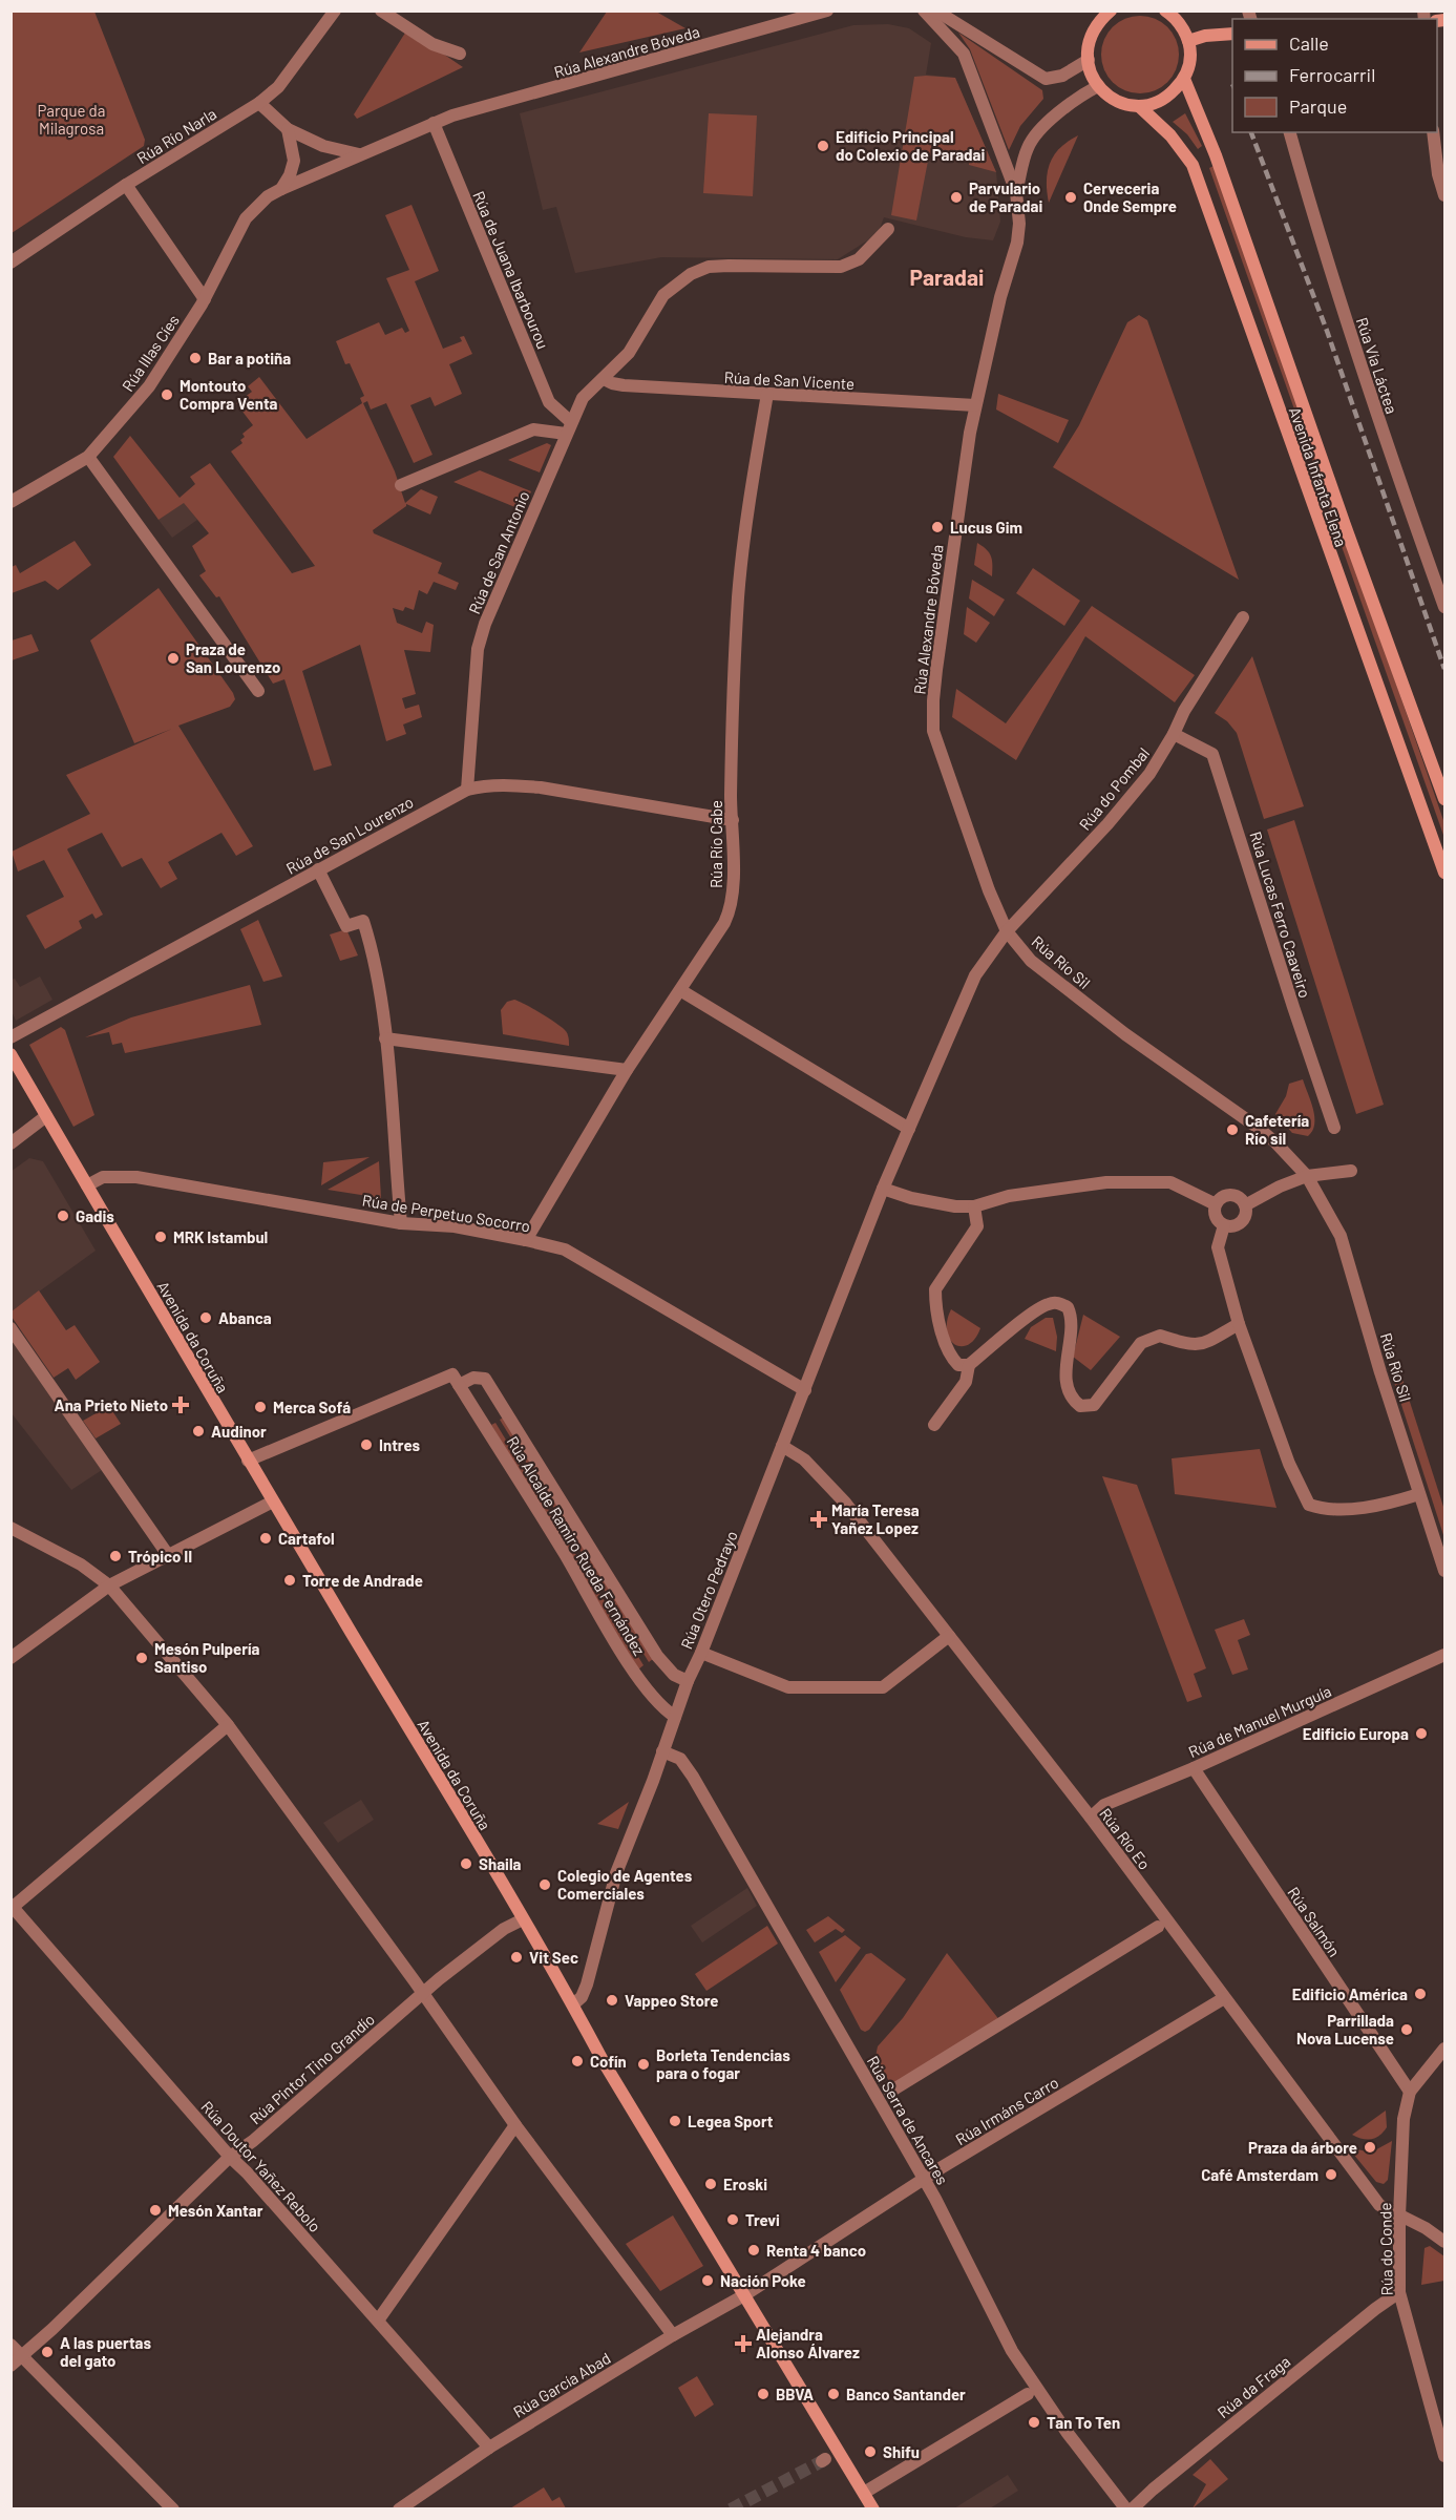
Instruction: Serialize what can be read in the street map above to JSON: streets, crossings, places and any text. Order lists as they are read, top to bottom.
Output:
{
  "streets": {
    "street": [
      "Rúa Alexandre Bóveda",
      "Rúa Río Narla",
      "Rúa de Juana Ibarbourou",
      "Rúa Illas Cíes",
      "Rúa Vía Láctea",
      "Rúa de San Vicente",
      "Avenida Infanta Elena",
      "Rúa de San Antonio",
      "Rúa do Pombal",
      "Rúa de San Lourenzo",
      "Rúa Río Cabe",
      "Rúa Lucas Ferro Caaveiro",
      "Rúa Río Sil",
      "Rúa de Perpetuo Socorro",
      "Avenida da Coruña",
      "Rúa Alcalde Ramiro Rueda Fernández",
      "Rúa Otero Pedrayo",
      "Rúa de Manuel Murguía",
      "Rúa Río Eo",
      "Rúa Salmón",
      "Rúa Pintor Tino Grandío",
      "Rúa Irmáns Carro",
      "Rúa Serra de Ancares",
      "Rúa Doutor Yañez Rebolo",
      "Rúa do Conde",
      "Rúa García Abad",
      "Rúa da Fraga"
    ]
  },
  "crossings": [
    ["Rúa Alexandre Bóveda", "Rúa de Juana Ibarbourou"],
    ["Rúa Alexandre Bóveda", "Rúa Illas Cíes"],
    ["Rúa Alexandre Bóveda", "Rúa de San Vicente"],
    ["Rúa Alexandre Bóveda", "Rúa do Pombal"],
    ["Rúa Alexandre Bóveda", "Rúa Río Sil"],
    ["Rúa Alexandre Bóveda", "Rúa Otero Pedrayo"],
    ["Rúa de Juana Ibarbourou", "Rúa Illas Cíes"],
    ["Rúa de Juana Ibarbourou", "Rúa de San Antonio"],
    ["Rúa de San Vicente", "Rúa de San Antonio"],
    ["Rúa de San Vicente", "Rúa Río Cabe"],
    ["Rúa de San Antonio", "Rúa de San Lourenzo"],
    ["Rúa do Pombal", "Rúa Lucas Ferro Caaveiro"],
    ["Rúa do Pombal", "Rúa Río Sil"],
    ["Rúa do Pombal", "Rúa Otero Pedrayo"],
    ["Rúa de San Lourenzo", "Rúa Río Cabe"],
    ["Rúa Río Cabe", "Rúa de Perpetuo Socorro"],
    ["Rúa Río Sil", "Rúa Otero Pedrayo"],
    ["Rúa de Perpetuo Socorro", "Avenida da Coruña"],
    ["Rúa de Perpetuo Socorro", "Rúa Otero Pedrayo"],
    ["Avenida da Coruña", "Rúa Alcalde Ramiro Rueda Fernández"],
    ["Avenida da Coruña", "Rúa Otero Pedrayo"],
    ["Avenida da Coruña", "Rúa Pintor Tino Grandío"],
    ["Avenida da Coruña", "Rúa Irmáns Carro"],
    ["Avenida da Coruña", "Rúa García Abad"],
    ["Rúa Alcalde Ramiro Rueda Fernández", "Rúa Otero Pedrayo"],
    ["Rúa Otero Pedrayo", "Rúa Río Eo"],
    ["Rúa Otero Pedrayo", "Rúa Serra de Ancares"],
    ["Rúa de Manuel Murguía", "Rúa Río Eo"],
    ["Rúa de Manuel Murguía", "Rúa Salmón"],
    ["Rúa Río Eo", "Rúa Irmáns Carro"],
    ["Rúa Río Eo", "Rúa do Conde"],
    ["Rúa Salmón", "Rúa do Conde"],
    ["Rúa Pintor Tino Grandío", "Rúa Doutor Yañez Rebolo"],
    ["Rúa Irmáns Carro", "Rúa Serra de Ancares"],
    ["Rúa Irmáns Carro", "Rúa García Abad"],
    ["Rúa Doutor Yañez Rebolo", "Rúa García Abad"],
    ["Rúa do Conde", "Rúa da Fraga"]
  ],
  "districts": ["Paradai"],
  "parks": ["Parque da Milagrosa"],
  "places": {
    "other": [
      "Edificio Principal do Colexio de Paradai",
      "Parvulario de Paradai",
      "Cerveceria Onde Sempre",
      "Bar a potiña",
      "Montouto Compra Venta",
      "Lucus Gim",
      "Praza de San Lourenzo",
      "Cafetería Río sil",
      "Gadis",
      "MRK Istambul",
      "Abanca",
      "Merca Sofá",
      "Audinor",
      "Intres",
      "Cartafol",
      "Trópico II",
      "Torre de Andrade",
      "Mesón Pulpería Santiso",
      "Edificio Europa",
      "Shaila",
      "Colegio de Agentes Comerciales",
      "Vit Sec",
      "Edificio América",
      "Vappeo Store",
      "Parrillada Nova Lucense",
      "Cofín",
      "Borleta Tendencias para o fogar",
      "Legea Sport",
      "Praza da árbore",
      "Café Amsterdam",
      "Eroski",
      "Mesón Xantar",
      "Trevi",
      "Renta 4 banco",
      "Nación Poke",
      "A las puertas del gato",
      "BBVA",
      "Banco Santander",
      "Tan To Ten",
      "Shifu"
    ],
    "health": ["Ana Prieto Nieto", "María Teresa Yañez Lopez", "Alejandra Alonso Álvarez"]
  },
  "legend": ["Calle", "Ferrocarril", "Parque"]
}
